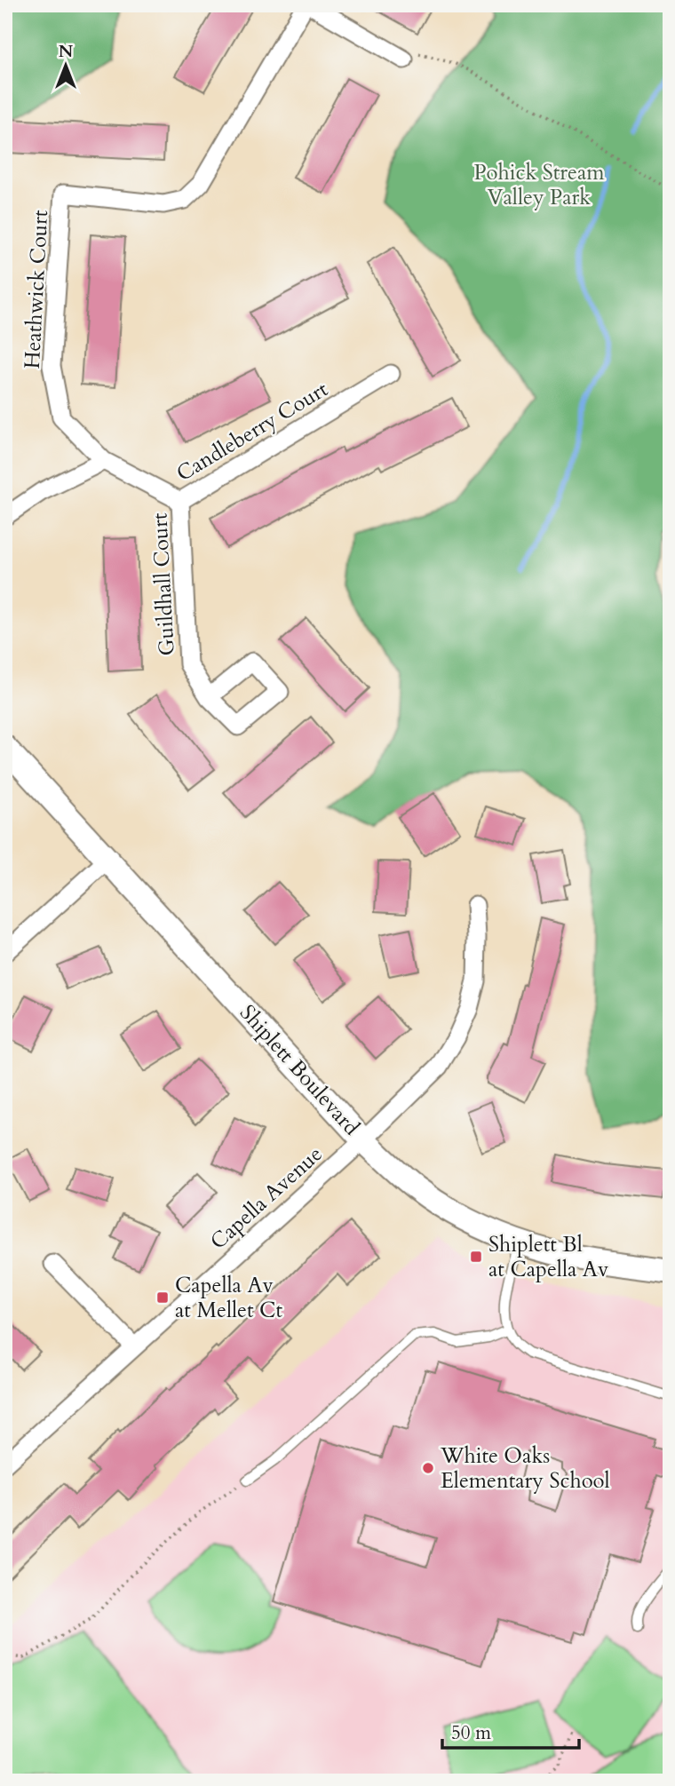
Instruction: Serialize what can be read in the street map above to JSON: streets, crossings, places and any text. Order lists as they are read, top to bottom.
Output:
{
  "streets": {
    "street": [
      "Heathwick Court",
      "Candleberry Court",
      "Guildhall Court",
      "Shiplett Boulevard",
      "Capella Avenue"
    ]
  },
  "crossings": [
    ["Heathwick Court", "Candleberry Court"],
    ["Candleberry Court", "Guildhall Court"],
    ["Shiplett Boulevard", "Capella Avenue"]
  ],
  "parks": ["Pohick Stream Valley Park"],
  "places": {
    "transit": ["Shiplett Bl at Capella Av", "Capella Av at Mellet Ct"],
    "other": ["White Oaks Elementary School"]
  },
  "scale_bar": "50 m",
  "north": "top"
}
